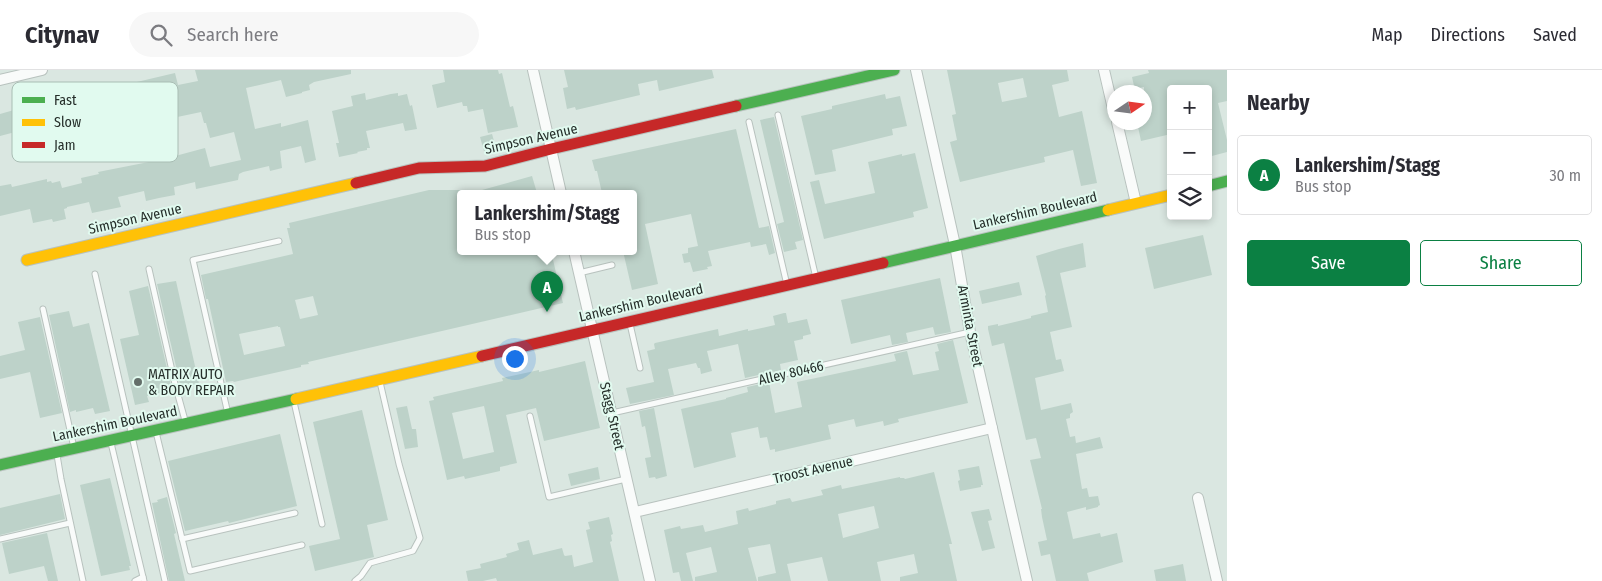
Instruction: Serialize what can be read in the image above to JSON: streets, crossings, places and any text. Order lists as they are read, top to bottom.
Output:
{
  "streets": {
    "main road": ["Simpson Avenue", "Lankershim Boulevard"],
    "street": ["Arminta Street", "Stagg Street", "Troost Avenue"],
    "lane": ["Alley 80466"]
  },
  "crossings": [
    ["Lankershim Boulevard", "Arminta Street"],
    ["Lankershim Boulevard", "Stagg Street"],
    ["Arminta Street", "Alley 80466"],
    ["Arminta Street", "Troost Avenue"],
    ["Alley 80466", "Stagg Street"],
    ["Stagg Street", "Troost Avenue"]
  ],
  "places": ["MATRIX AUTO & BODY REPAIR"],
  "legend": ["Fast", "Slow", "Jam"],
  "north": "right",
  "page": {
    "header": "Citynav",
    "search": "Search here",
    "nav": ["Map", "Directions", "Saved"],
    "heading": "Nearby",
    "map_buttons": ["+", "−"],
    "list": [
      {
        "mark": "A",
        "name": "Lankershim/Stagg",
        "note": "Bus stop",
        "value": "30 m"
      }
    ],
    "popup": ["Lankershim/Stagg", "Bus stop"],
    "buttons": ["Save", "Share"],
    "pins": "A"
  }
}
